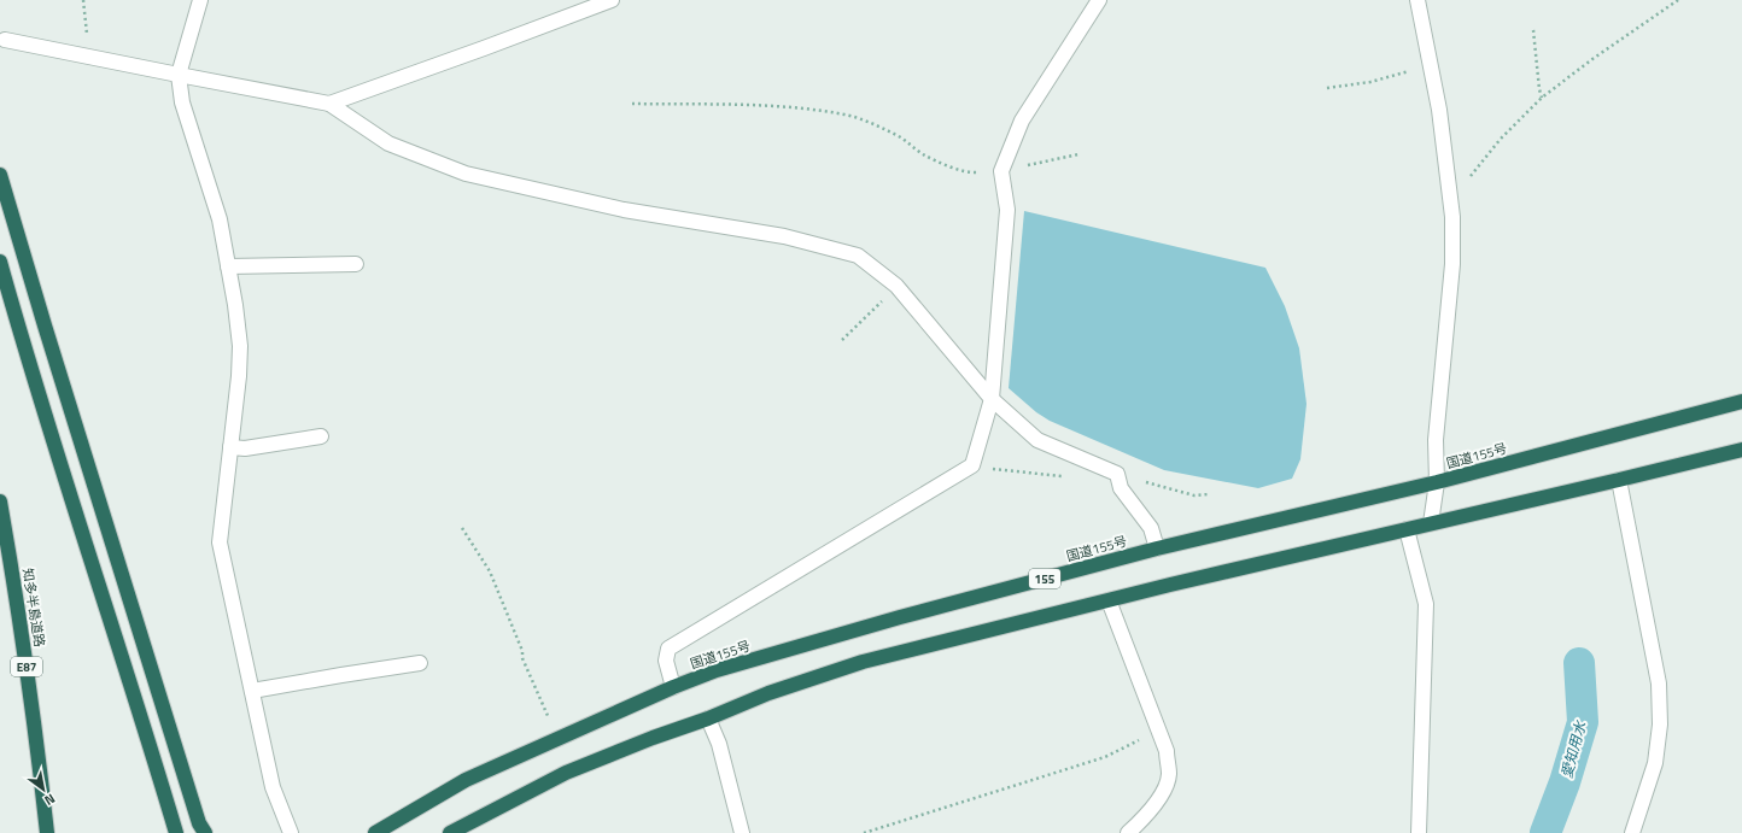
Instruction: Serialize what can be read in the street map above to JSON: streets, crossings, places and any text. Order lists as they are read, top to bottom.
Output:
{
  "streets": {
    "highway": [
      "国道155号",
      "155",
      "知多半島道路",
      "E87"
    ]
  },
  "water": ["愛知用水"],
  "north": "bottom right"
}
